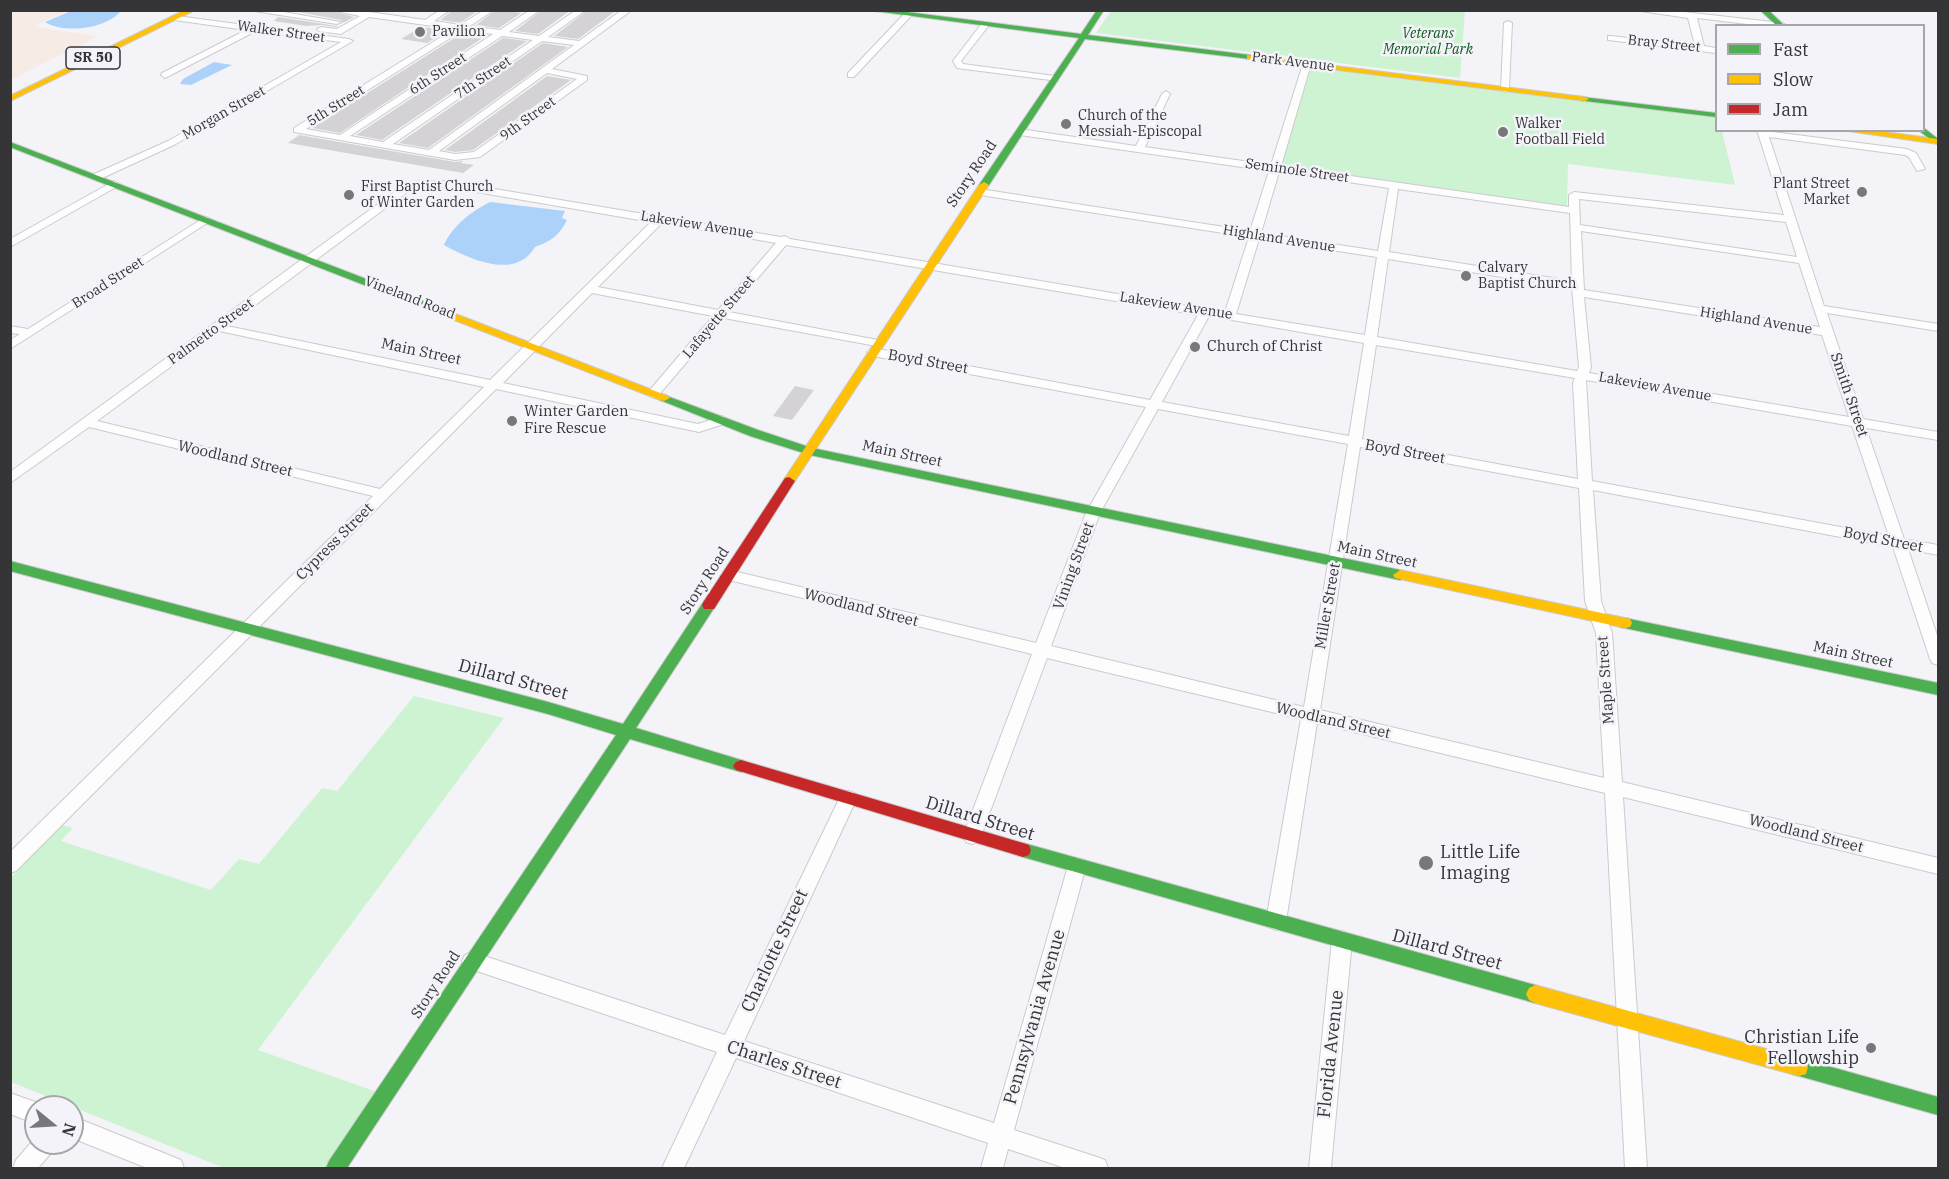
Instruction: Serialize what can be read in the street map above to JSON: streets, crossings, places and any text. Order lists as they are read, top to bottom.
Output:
{
  "streets": {
    "main road": [
      "SR 50",
      "Park Avenue",
      "Story Road",
      "Vineland Road",
      "Main Street",
      "Dillard Street"
    ],
    "street": [
      "Walker Street",
      "Bray Street",
      "6th Street",
      "7th Street",
      "5th Street",
      "Morgan Street",
      "9th Street",
      "Seminole Street",
      "Lakeview Avenue",
      "Highland Avenue",
      "Broad Street",
      "Lafayette Street",
      "Palmetto Street",
      "Boyd Street",
      "Smith Street",
      "Woodland Street",
      "Cypress Street",
      "Vining Street",
      "Miller Street",
      "Maple Street",
      "Charlotte Street",
      "Pennsylvania Avenue",
      "Florida Avenue",
      "Charles Street"
    ]
  },
  "crossings": [
    ["Walker Street", "SR 50"],
    ["Walker Street", "Morgan Street"],
    ["Park Avenue", "Story Road"],
    ["6th Street", "5th Street"],
    ["7th Street", "5th Street"],
    ["5th Street", "9th Street"],
    ["Morgan Street", "Vineland Road"],
    ["Seminole Street", "Story Road"],
    ["Seminole Street", "Miller Street"],
    ["Seminole Street", "Maple Street"],
    ["Story Road", "Lakeview Avenue"],
    ["Story Road", "Highland Avenue"],
    ["Story Road", "Vineland Road"],
    ["Story Road", "Main Street"],
    ["Story Road", "Boyd Street"],
    ["Story Road", "Woodland Street"],
    ["Story Road", "Dillard Street"],
    ["Story Road", "Charles Street"],
    ["Lakeview Avenue", "Lafayette Street"],
    ["Lakeview Avenue", "Palmetto Street"],
    ["Lakeview Avenue", "Smith Street"],
    ["Lakeview Avenue", "Cypress Street"],
    ["Lakeview Avenue", "Vining Street"],
    ["Lakeview Avenue", "Miller Street"],
    ["Lakeview Avenue", "Maple Street"],
    ["Highland Avenue", "Smith Street"],
    ["Highland Avenue", "Miller Street"],
    ["Highland Avenue", "Maple Street"],
    ["Broad Street", "Vineland Road"],
    ["Vineland Road", "Lafayette Street"],
    ["Vineland Road", "Palmetto Street"],
    ["Vineland Road", "Main Street"],
    ["Vineland Road", "Cypress Street"],
    ["Lafayette Street", "Boyd Street"],
    ["Palmetto Street", "Main Street"],
    ["Palmetto Street", "Woodland Street"],
    ["Main Street", "Cypress Street"],
    ["Main Street", "Vining Street"],
    ["Main Street", "Miller Street"],
    ["Main Street", "Maple Street"],
    ["Boyd Street", "Smith Street"],
    ["Boyd Street", "Cypress Street"],
    ["Boyd Street", "Vining Street"],
    ["Boyd Street", "Miller Street"],
    ["Boyd Street", "Maple Street"],
    ["Smith Street", "Maple Street"],
    ["Woodland Street", "Cypress Street"],
    ["Woodland Street", "Vining Street"],
    ["Woodland Street", "Miller Street"],
    ["Woodland Street", "Maple Street"],
    ["Cypress Street", "Dillard Street"],
    ["Vining Street", "Dillard Street"],
    ["Miller Street", "Dillard Street"],
    ["Dillard Street", "Maple Street"],
    ["Dillard Street", "Charlotte Street"],
    ["Dillard Street", "Pennsylvania Avenue"],
    ["Dillard Street", "Florida Avenue"],
    ["Charlotte Street", "Charles Street"],
    ["Pennsylvania Avenue", "Charles Street"]
  ],
  "parks": ["Veterans Memorial Park"],
  "places": [
    "Pavilion",
    "Church of the Messiah-Episcopal",
    "Walker Football Field",
    "Plant Street Market",
    "First Baptist Church of Winter Garden",
    "Calvary Baptist Church",
    "Church of Christ",
    "Winter Garden Fire Rescue",
    "Little Life Imaging",
    "Christian Life Fellowship"
  ],
  "legend": ["Fast", "Slow", "Jam"],
  "north": "right"
}
